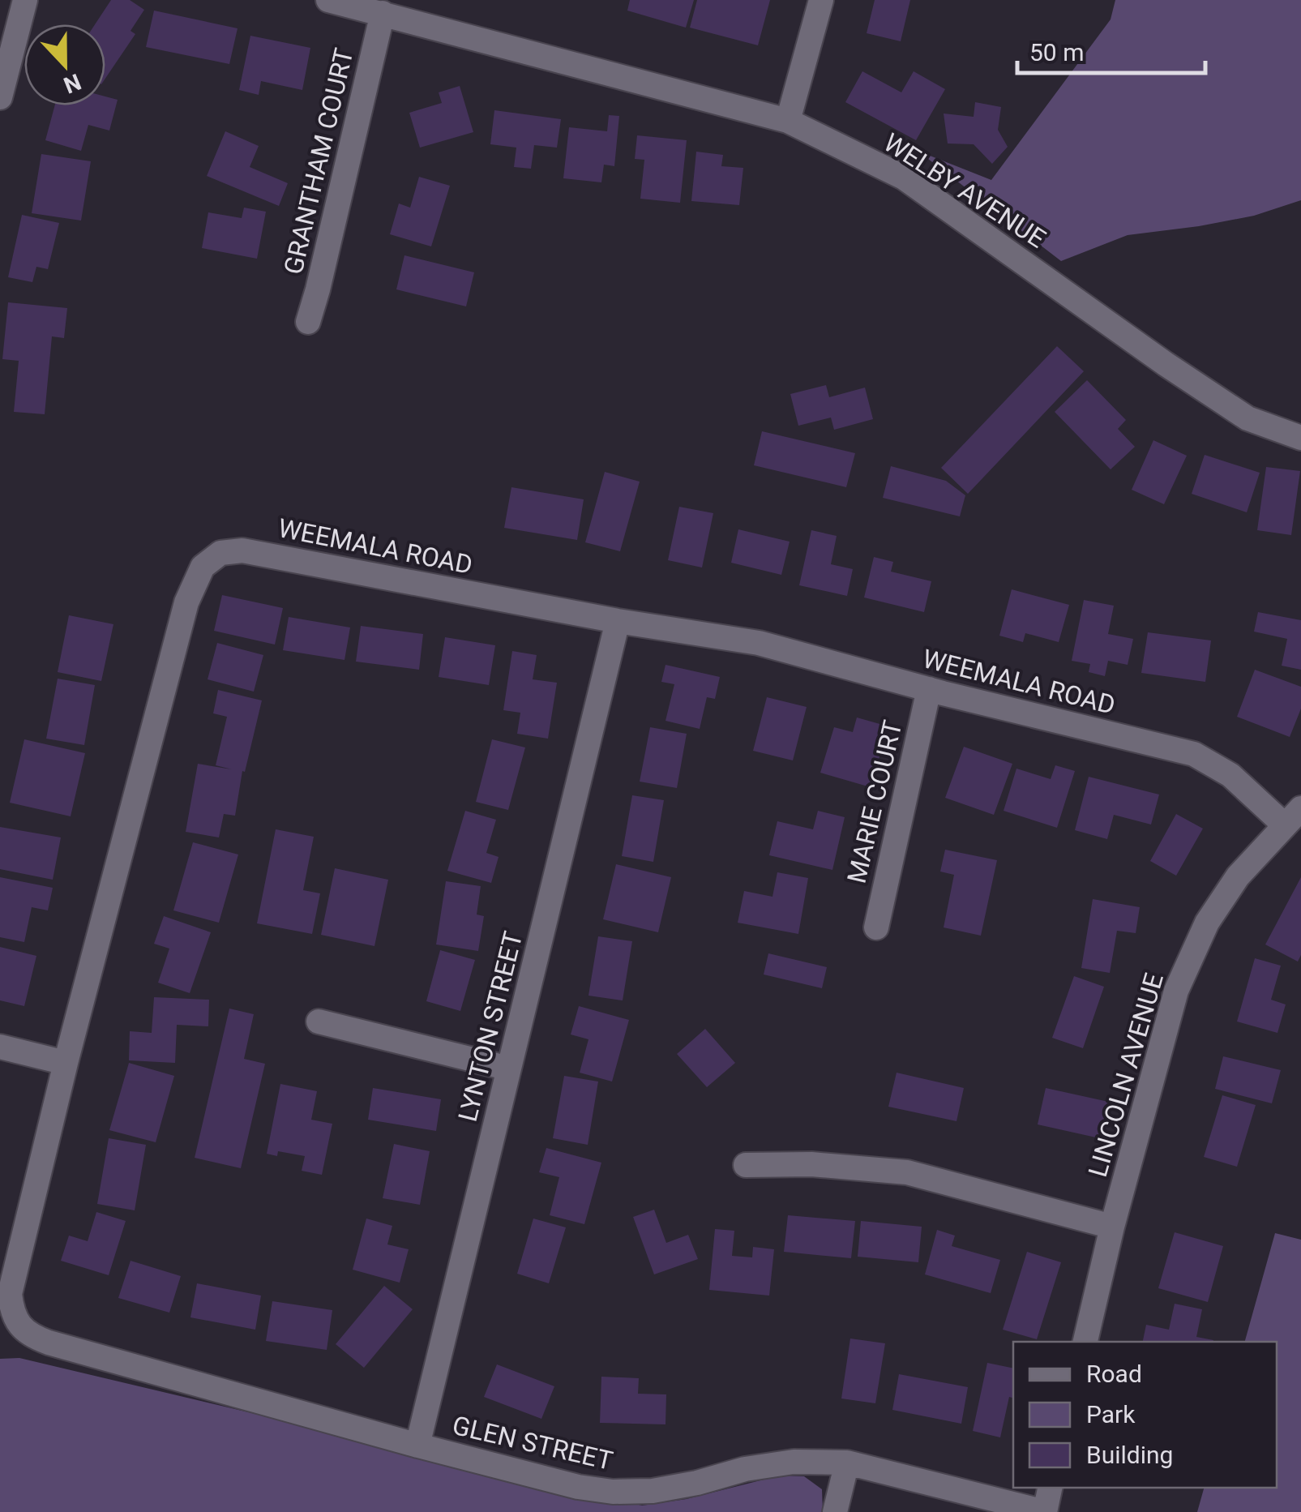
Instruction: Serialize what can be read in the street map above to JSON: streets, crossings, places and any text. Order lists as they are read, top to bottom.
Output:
{
  "streets": {
    "street": [
      "GRANTHAM COURT",
      "WELBY AVENUE",
      "WEEMALA ROAD",
      "MARIE COURT",
      "LYNTON STREET",
      "LINCOLN AVENUE",
      "GLEN STREET"
    ]
  },
  "crossings": [
    ["GRANTHAM COURT", "WELBY AVENUE"],
    ["WEEMALA ROAD", "MARIE COURT"],
    ["WEEMALA ROAD", "LYNTON STREET"],
    ["WEEMALA ROAD", "LINCOLN AVENUE"],
    ["WEEMALA ROAD", "GLEN STREET"],
    ["LYNTON STREET", "GLEN STREET"]
  ],
  "legend": ["Road", "Park", "Building"],
  "scale_bar": "50 m",
  "north": "bottom"
}
